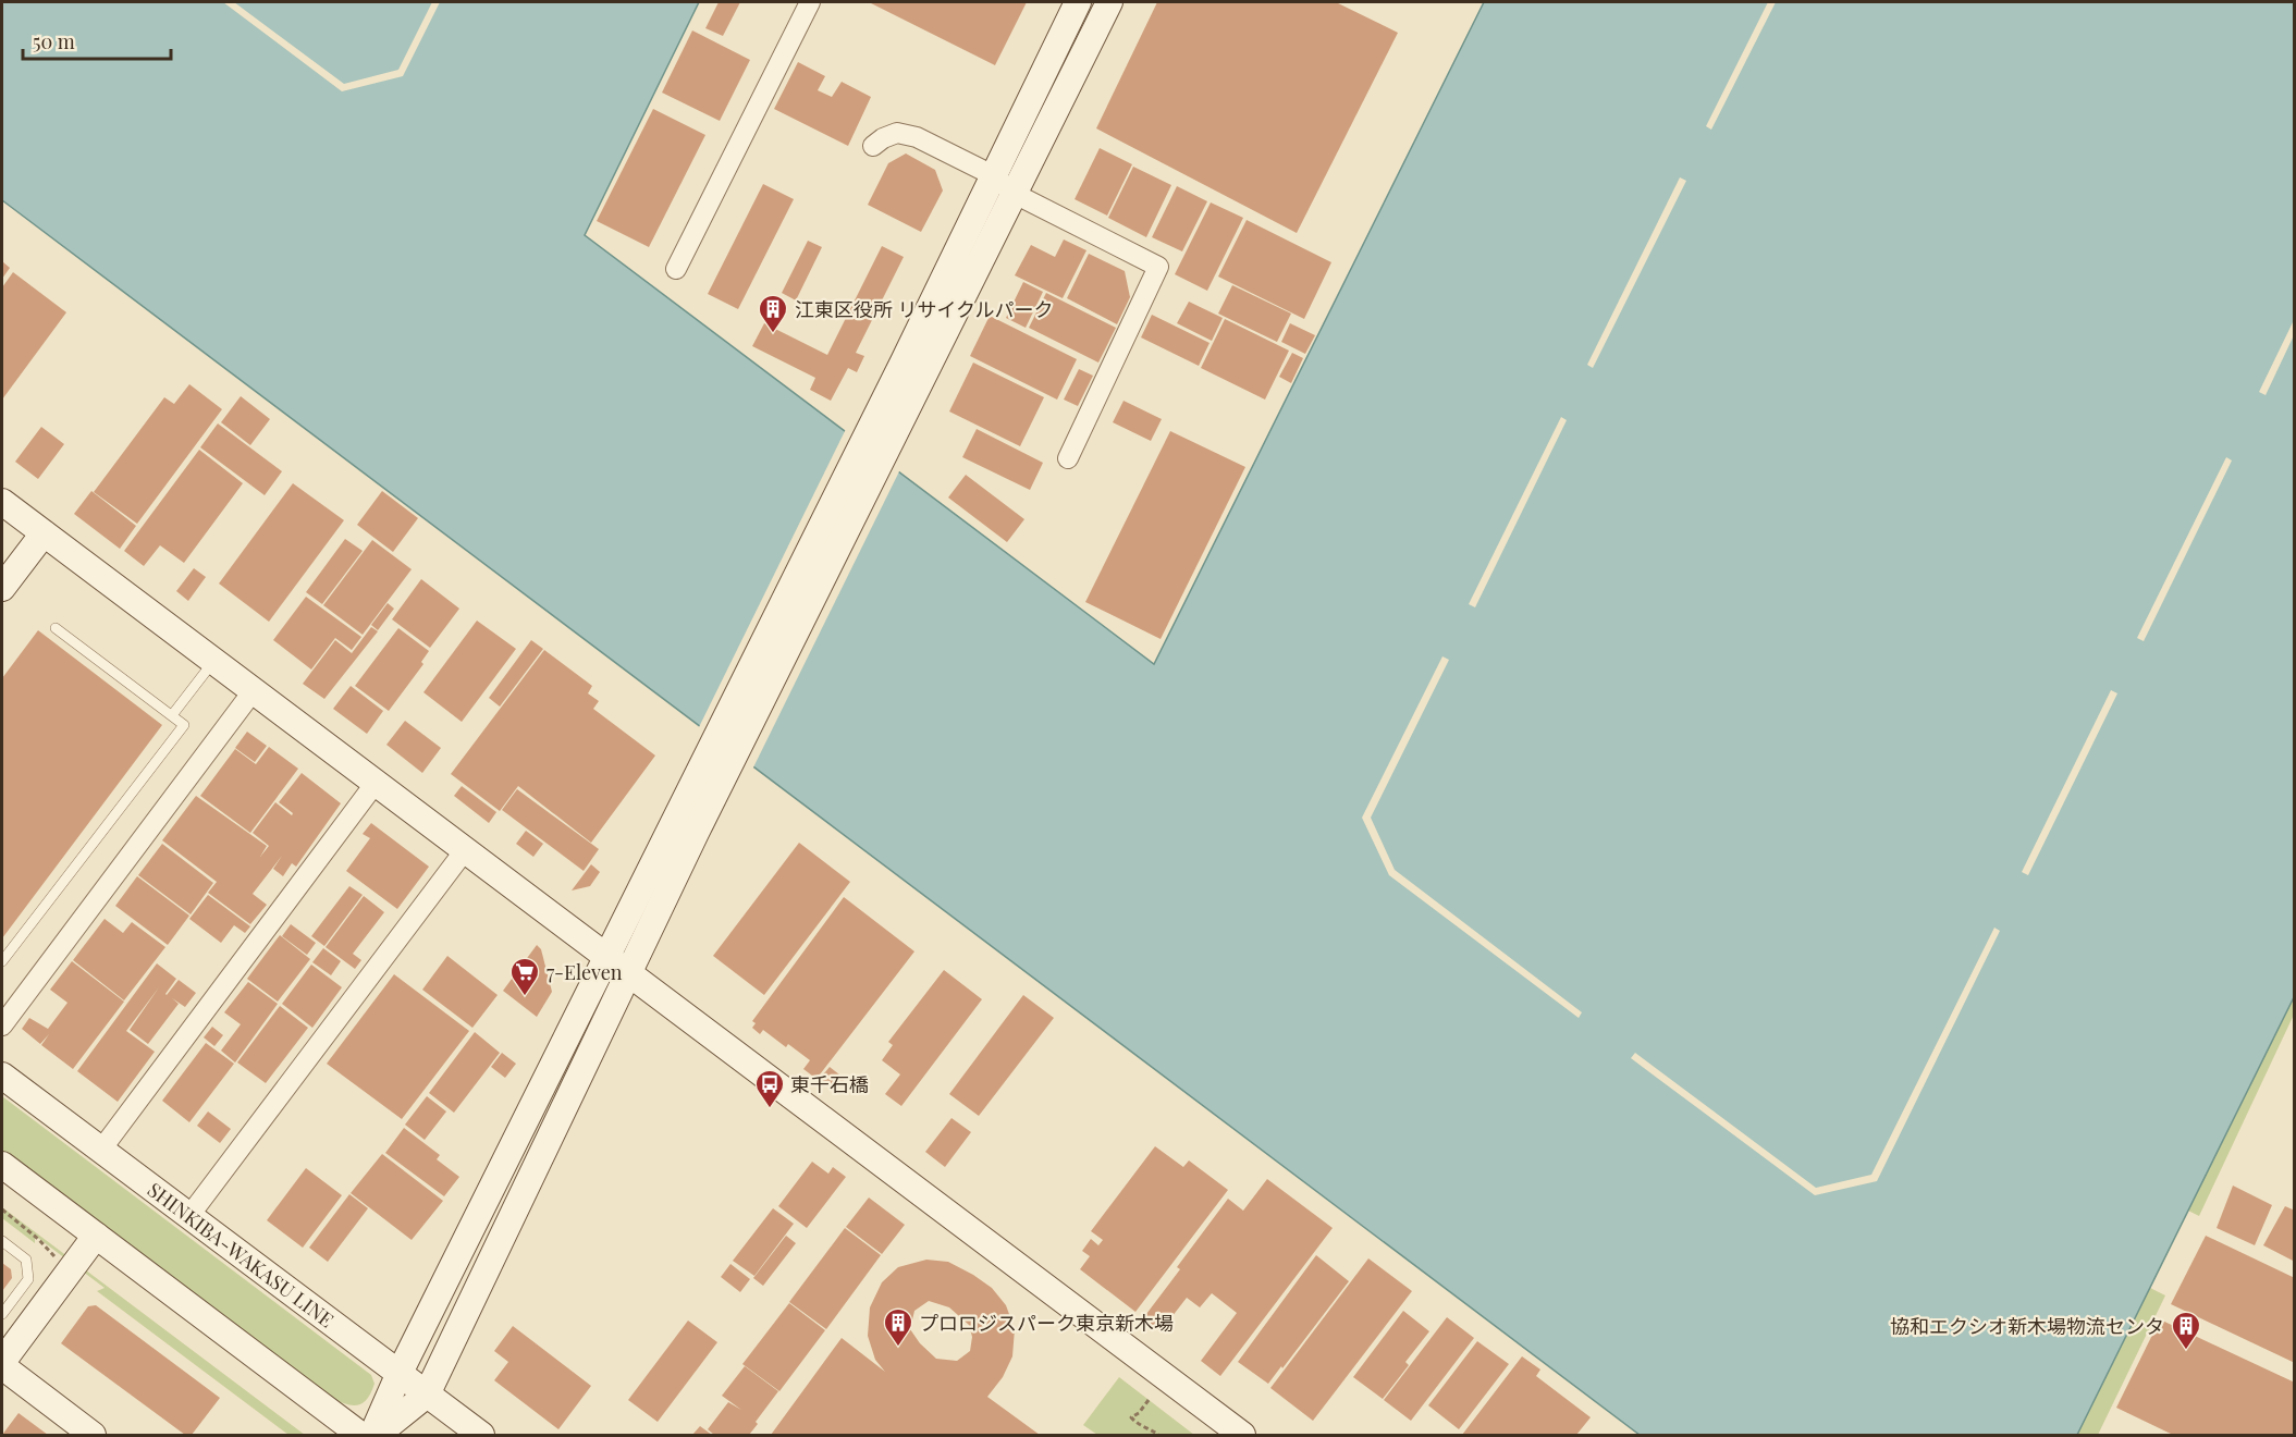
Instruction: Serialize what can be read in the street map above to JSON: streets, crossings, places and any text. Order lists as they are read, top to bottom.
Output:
{
  "streets": {
    "street": ["SHINKIBA-WAKASU LINE"]
  },
  "places": {
    "building": ["江東区役所 リサイクルパーク", "プロロジスパーク東京新木場", "協和エクシオ新木場物流センタ"],
    "supermarket": ["7-Eleven"],
    "bus stop": ["東千石橋"]
  },
  "scale_bar": "50 m"
}
